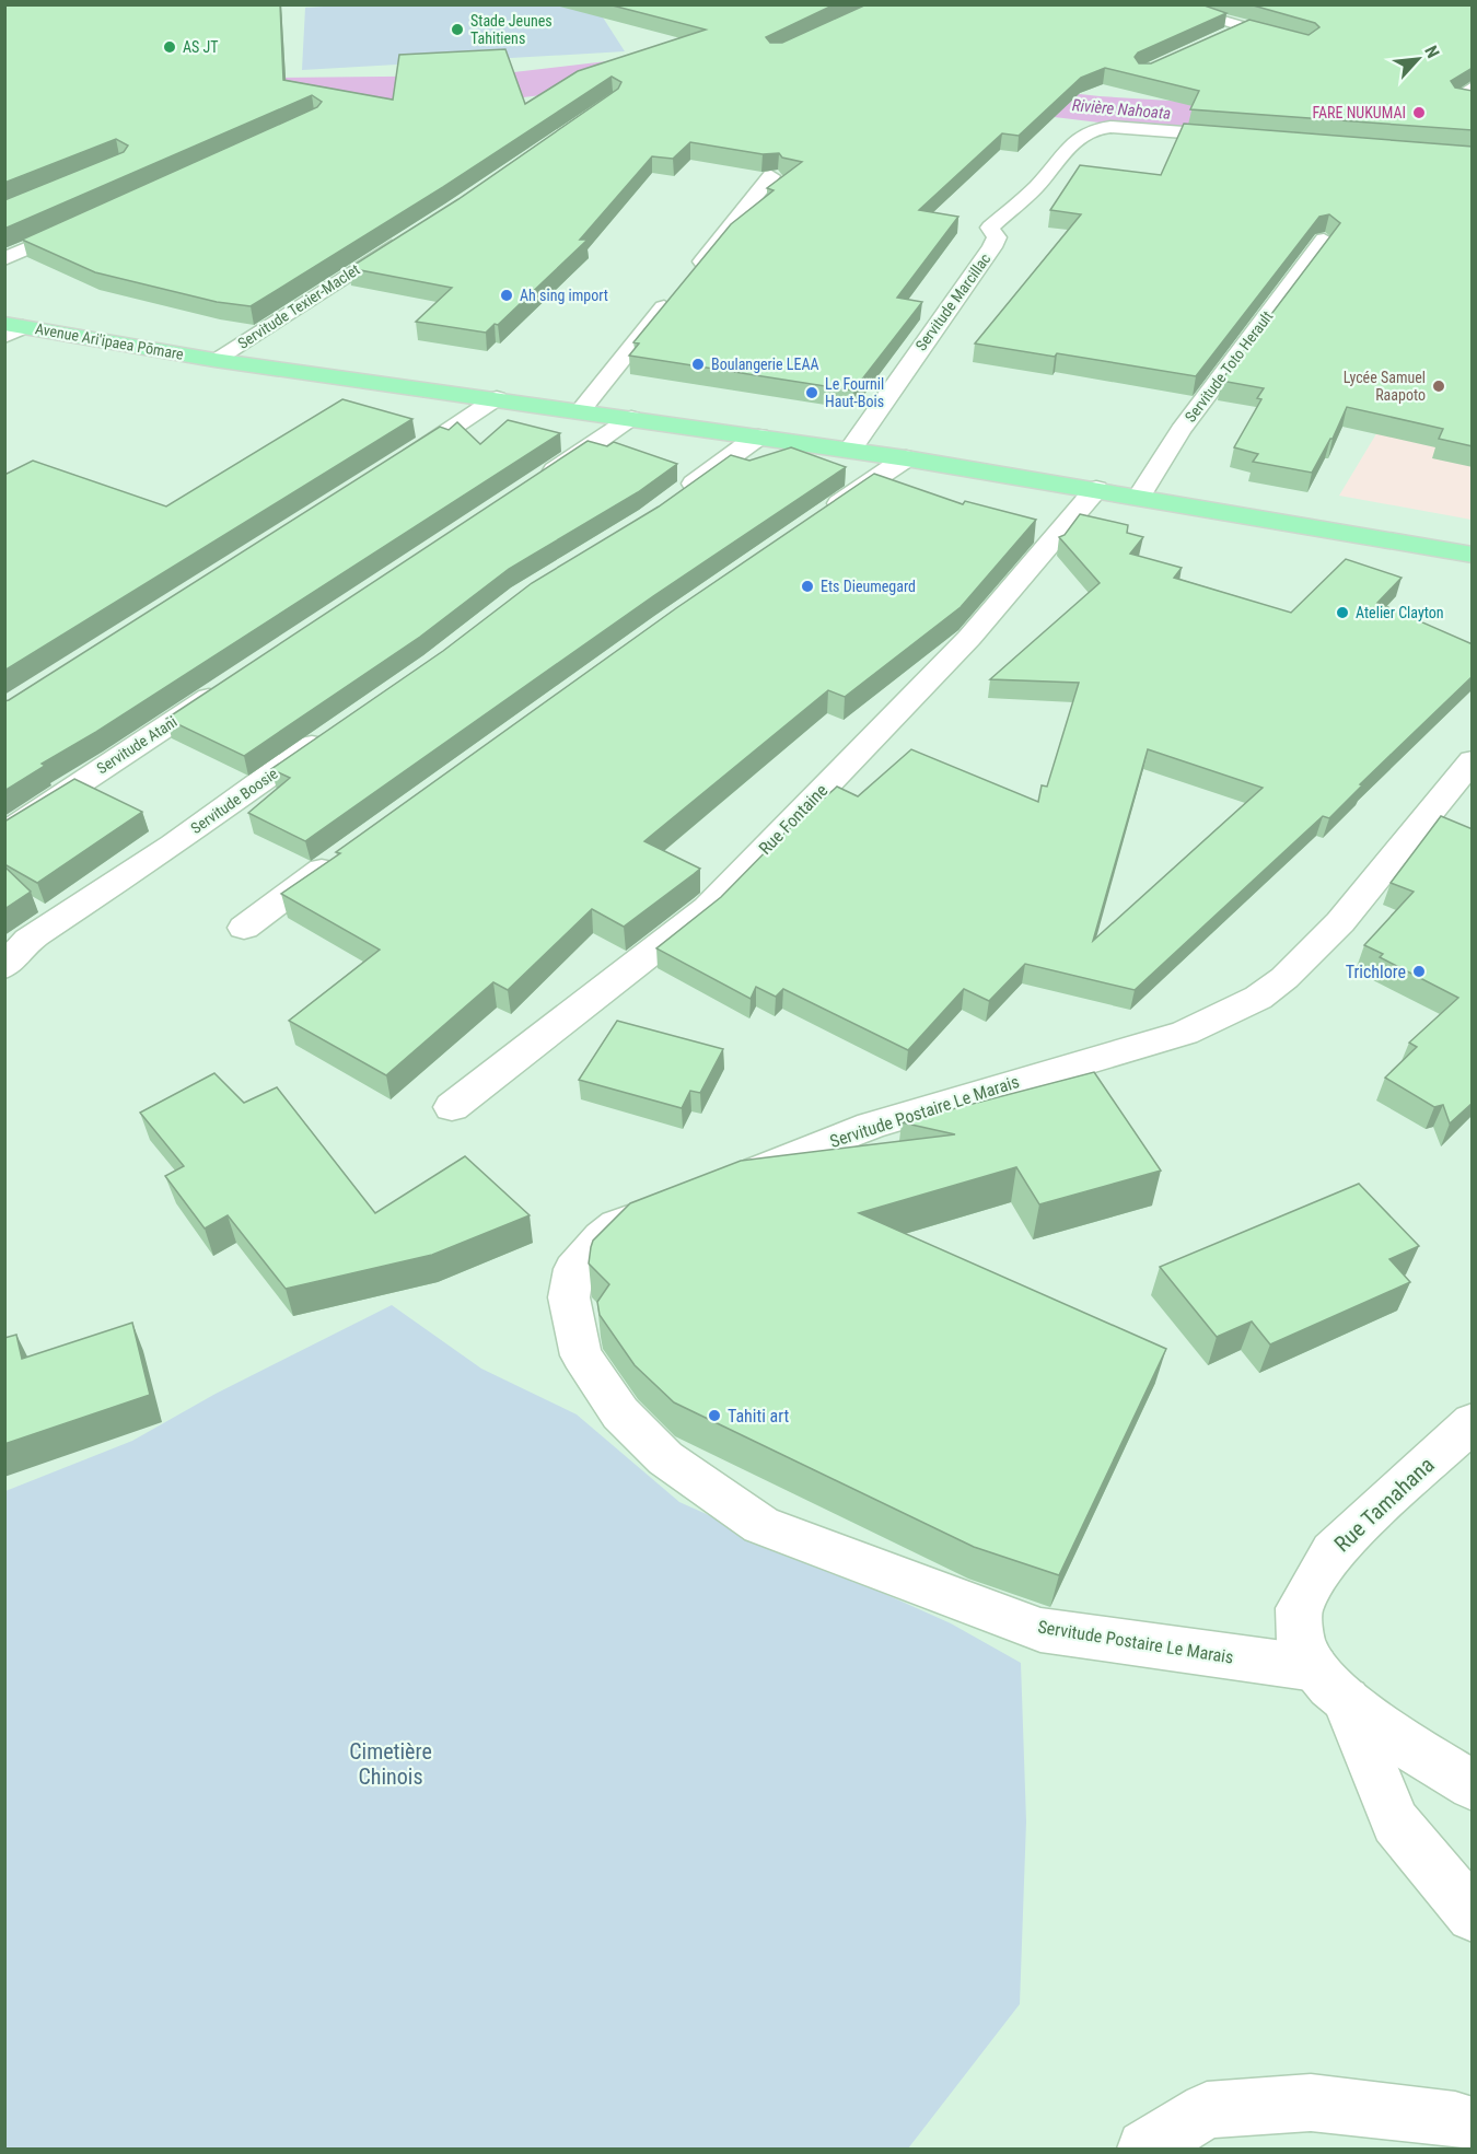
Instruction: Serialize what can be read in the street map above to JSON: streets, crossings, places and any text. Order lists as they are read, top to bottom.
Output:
{
  "streets": {
    "main road": ["Avenue Ari'ipaea Pōmare"],
    "street": [
      "Servitude Marcillac",
      "Servitude Texier-Maclet",
      "Servitude Toto Herault",
      "Servitude Atani",
      "Servitude Boosie",
      "Rue Fontaine",
      "Servitude Postaire Le Marais",
      "Rue Tamahana"
    ]
  },
  "crossings": [
    ["Servitude Marcillac", "Avenue Ari'ipaea Pōmare"],
    ["Servitude Texier-Maclet", "Avenue Ari'ipaea Pōmare"],
    ["Avenue Ari'ipaea Pōmare", "Servitude Toto Herault"],
    ["Avenue Ari'ipaea Pōmare", "Rue Fontaine"],
    ["Servitude Postaire Le Marais", "Rue Tamahana"]
  ],
  "water": ["Rivière Nahoata"],
  "parks": ["Cimetière Chinois"],
  "places": [
    "Stade Jeunes Tahitiens",
    "AS JT",
    "FARE NUKUMAI",
    "Ah sing import",
    "Boulangerie LEAA",
    "Lycée Samuel Raapoto",
    "Le Fournil Haut-Bois",
    "Ets Dieumegard",
    "Atelier Clayton",
    "Trichlore",
    "Tahiti art"
  ],
  "north": "top right"
}
